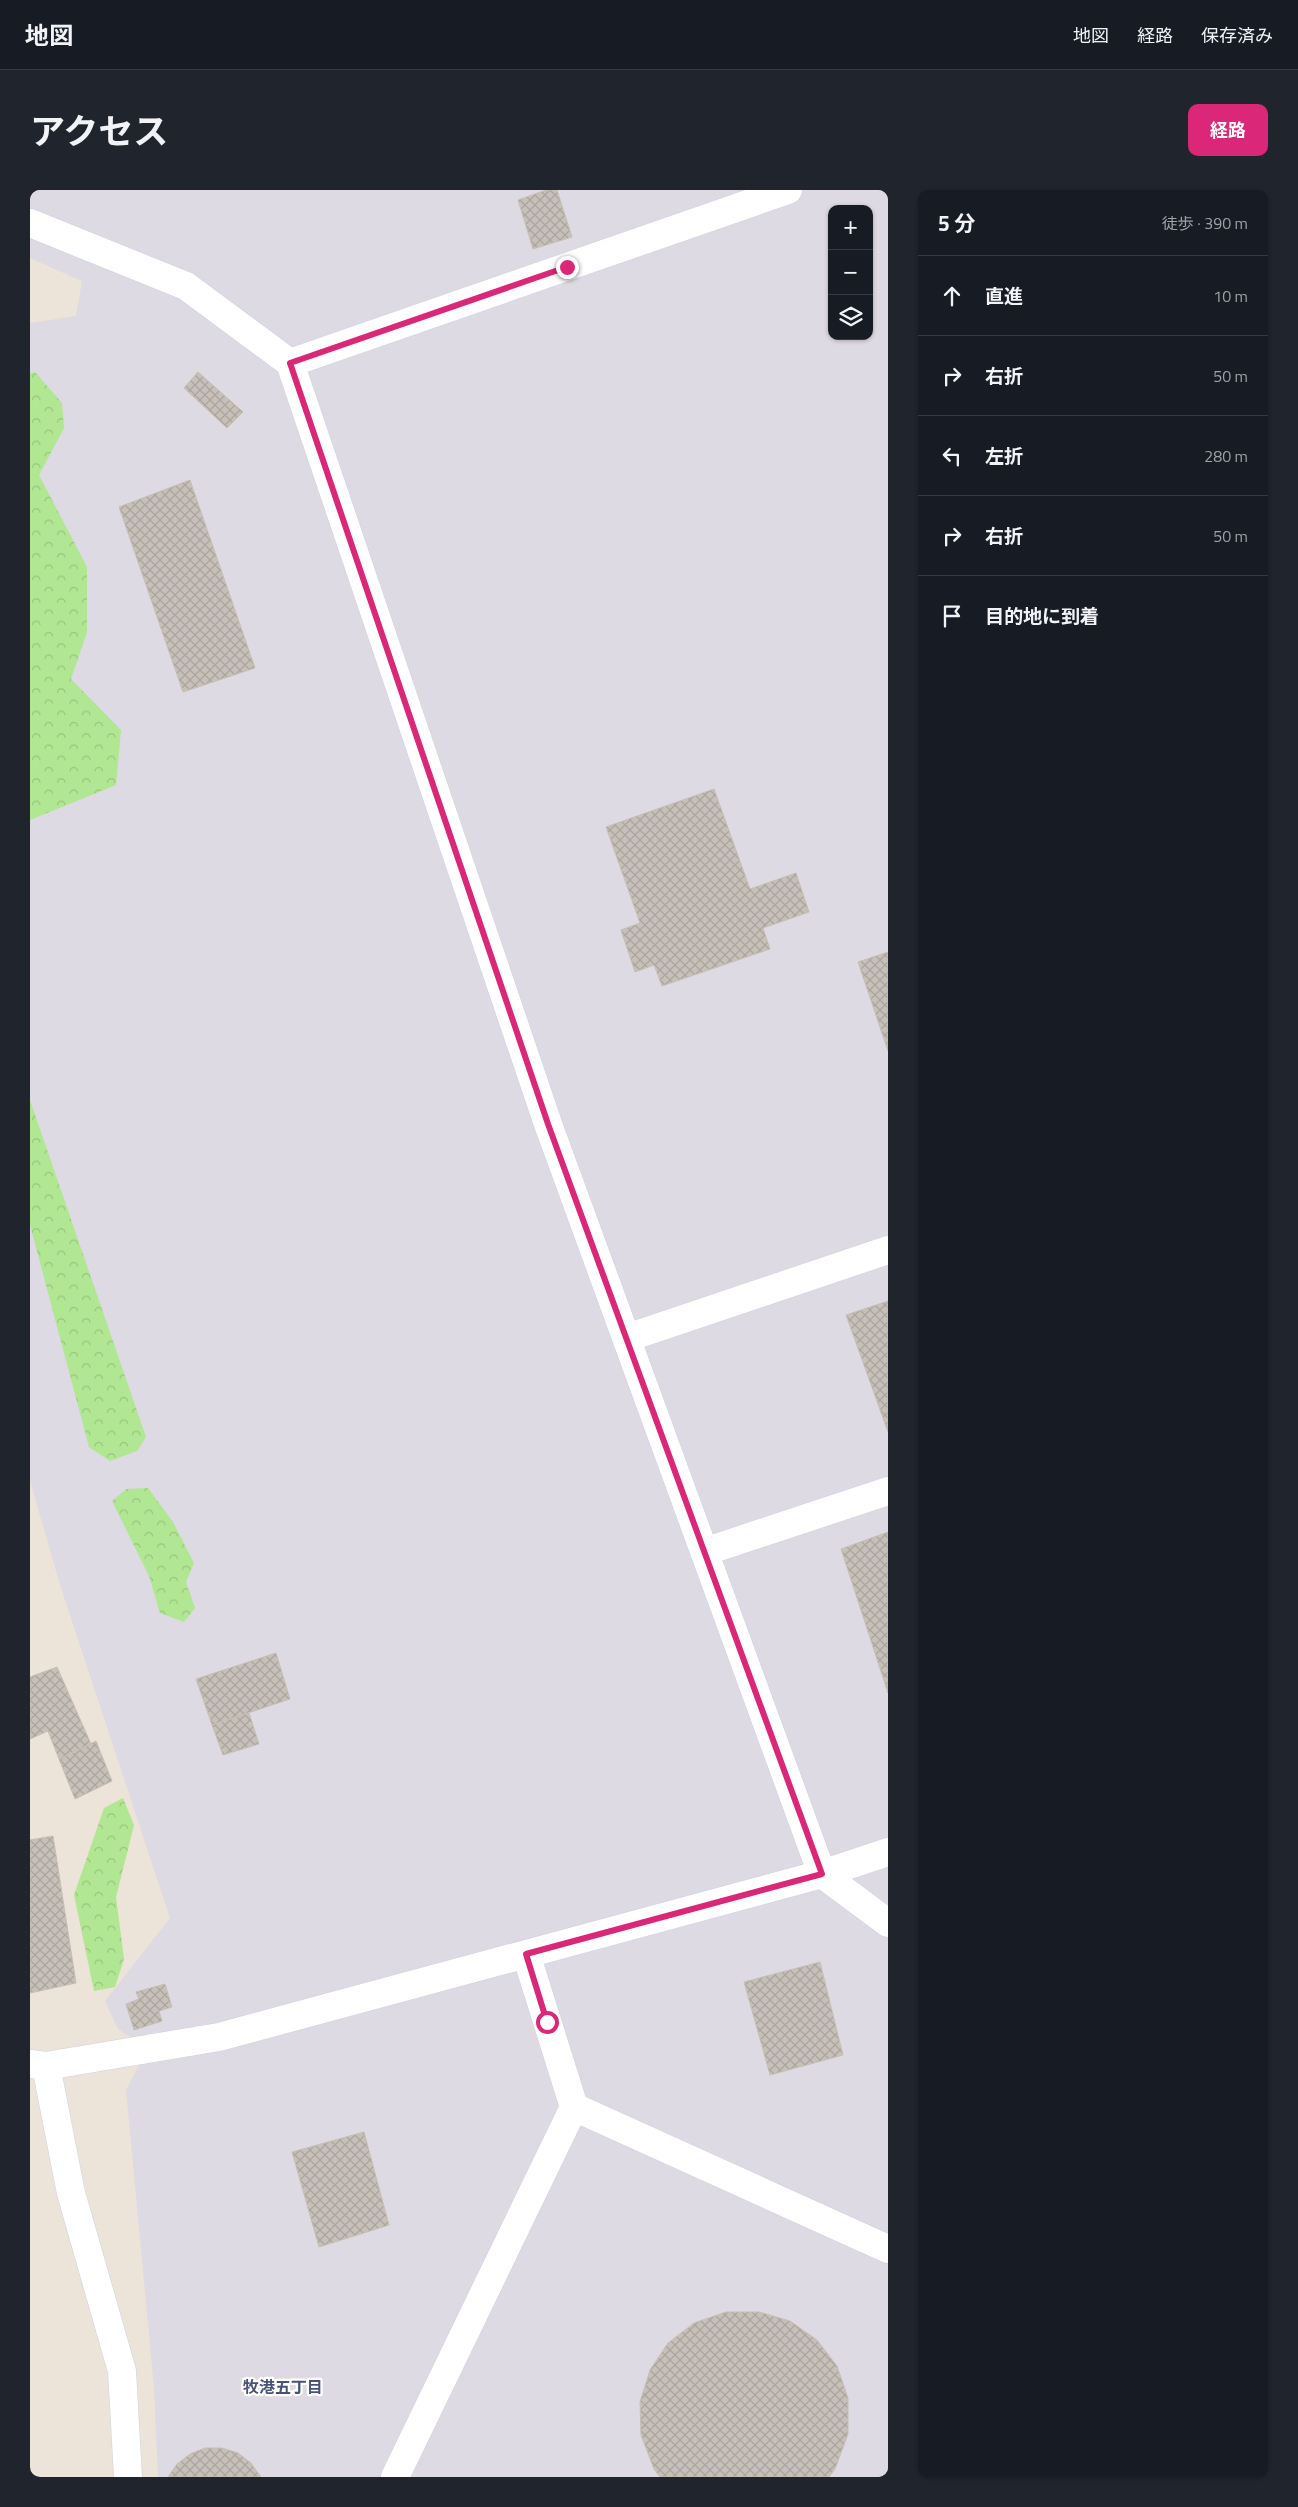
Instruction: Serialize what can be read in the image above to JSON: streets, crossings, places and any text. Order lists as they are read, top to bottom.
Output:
{
  "districts": ["牧港五丁目"],
  "page": {
    "header": "地図",
    "nav": ["地図", "経路", "保存済み"],
    "title": "アクセス",
    "buttons": "経路",
    "heading": ["5 分", "徒歩 · 390 m"],
    "map_buttons": ["+", "−"],
    "list": [
      ["直進", "10 m"],
      ["右折", "50 m"],
      ["左折", "280 m"],
      ["右折", "50 m"],
      "目的地に到着"
    ]
  }
}
